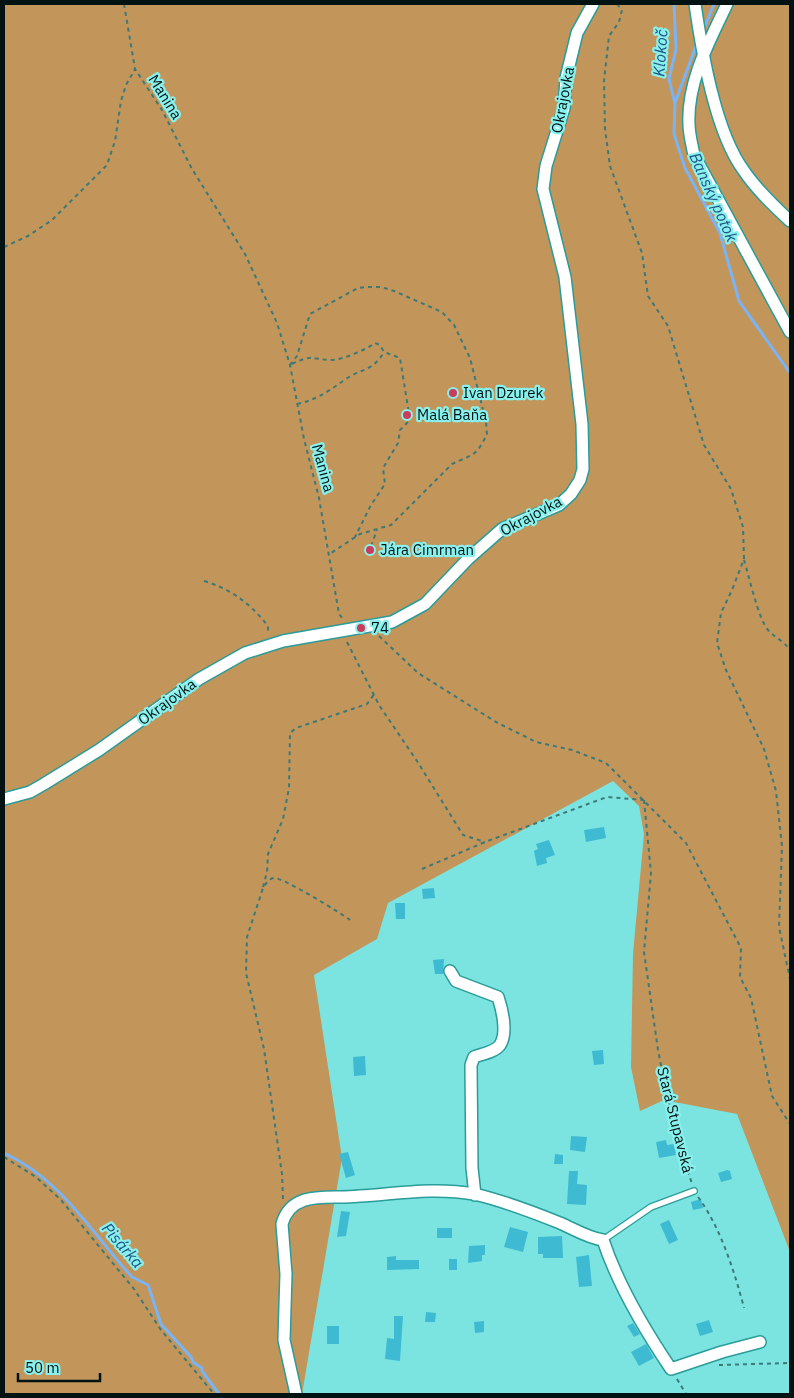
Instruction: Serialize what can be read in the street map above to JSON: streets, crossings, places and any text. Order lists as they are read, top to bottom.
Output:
{
  "streets": {
    "street": ["Okrajovka"],
    "lane": ["Stará Stupavská"],
    "path": ["Manina"]
  },
  "crossings": [
    ["Manina", "Okrajovka"]
  ],
  "water": ["Klokoč", "Banský potok", "Pisárka"],
  "places": [
    "Ivan Dzurek",
    "Malá Baňa",
    "Jára Cimrman",
    "74"
  ],
  "scale_bar": "50 m"
}
